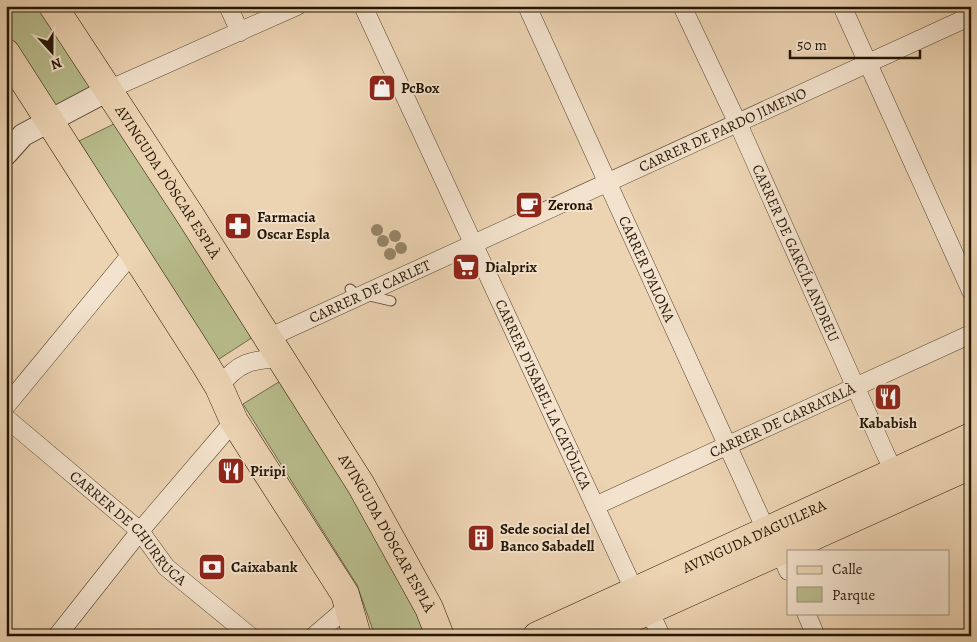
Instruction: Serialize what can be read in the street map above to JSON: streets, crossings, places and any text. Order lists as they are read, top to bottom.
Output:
{
  "streets": {
    "main road": ["AVINGUDA D'ÒSCAR ESPLÀ", "AVINGUDA D'AGUILERA"],
    "street": [
      "CARRER DE PARDO JIMENO",
      "CARRER DE GARCÍA ANDREU",
      "CARRER D'ALONA",
      "CARRER DE CARLET",
      "CARRER D'ISABEL LA CATÒLICA",
      "CARRER DE CARRATALÀ",
      "CARRER DE CHURRUCA"
    ]
  },
  "crossings": [
    ["CARRER DE PARDO JIMENO", "CARRER DE GARCÍA ANDREU"],
    ["CARRER DE PARDO JIMENO", "CARRER D'ALONA"],
    ["CARRER DE PARDO JIMENO", "CARRER DE CARLET"],
    ["CARRER DE PARDO JIMENO", "CARRER D'ISABEL LA CATÒLICA"],
    ["AVINGUDA D'ÒSCAR ESPLÀ", "CARRER DE CARLET"],
    ["CARRER DE GARCÍA ANDREU", "CARRER DE CARRATALÀ"],
    ["CARRER DE GARCÍA ANDREU", "AVINGUDA D'AGUILERA"],
    ["CARRER D'ALONA", "CARRER DE CARRATALÀ"],
    ["CARRER D'ALONA", "AVINGUDA D'AGUILERA"],
    ["CARRER DE CARLET", "CARRER D'ISABEL LA CATÒLICA"],
    ["CARRER D'ISABEL LA CATÒLICA", "CARRER DE CARRATALÀ"],
    ["CARRER D'ISABEL LA CATÒLICA", "AVINGUDA D'AGUILERA"]
  ],
  "places": {
    "shop": ["PcBox"],
    "cafe": ["Zerona"],
    "pharmacy": ["Farmacia Oscar Espla"],
    "supermarket": ["Dialprix"],
    "restaurant": ["Kababish", "Piripi"],
    "building": ["Sede social del Banco Sabadell"],
    "bank": ["Caixabank"]
  },
  "legend": ["Calle", "Parque"],
  "scale_bar": "50 m",
  "north": "bottom"
}
